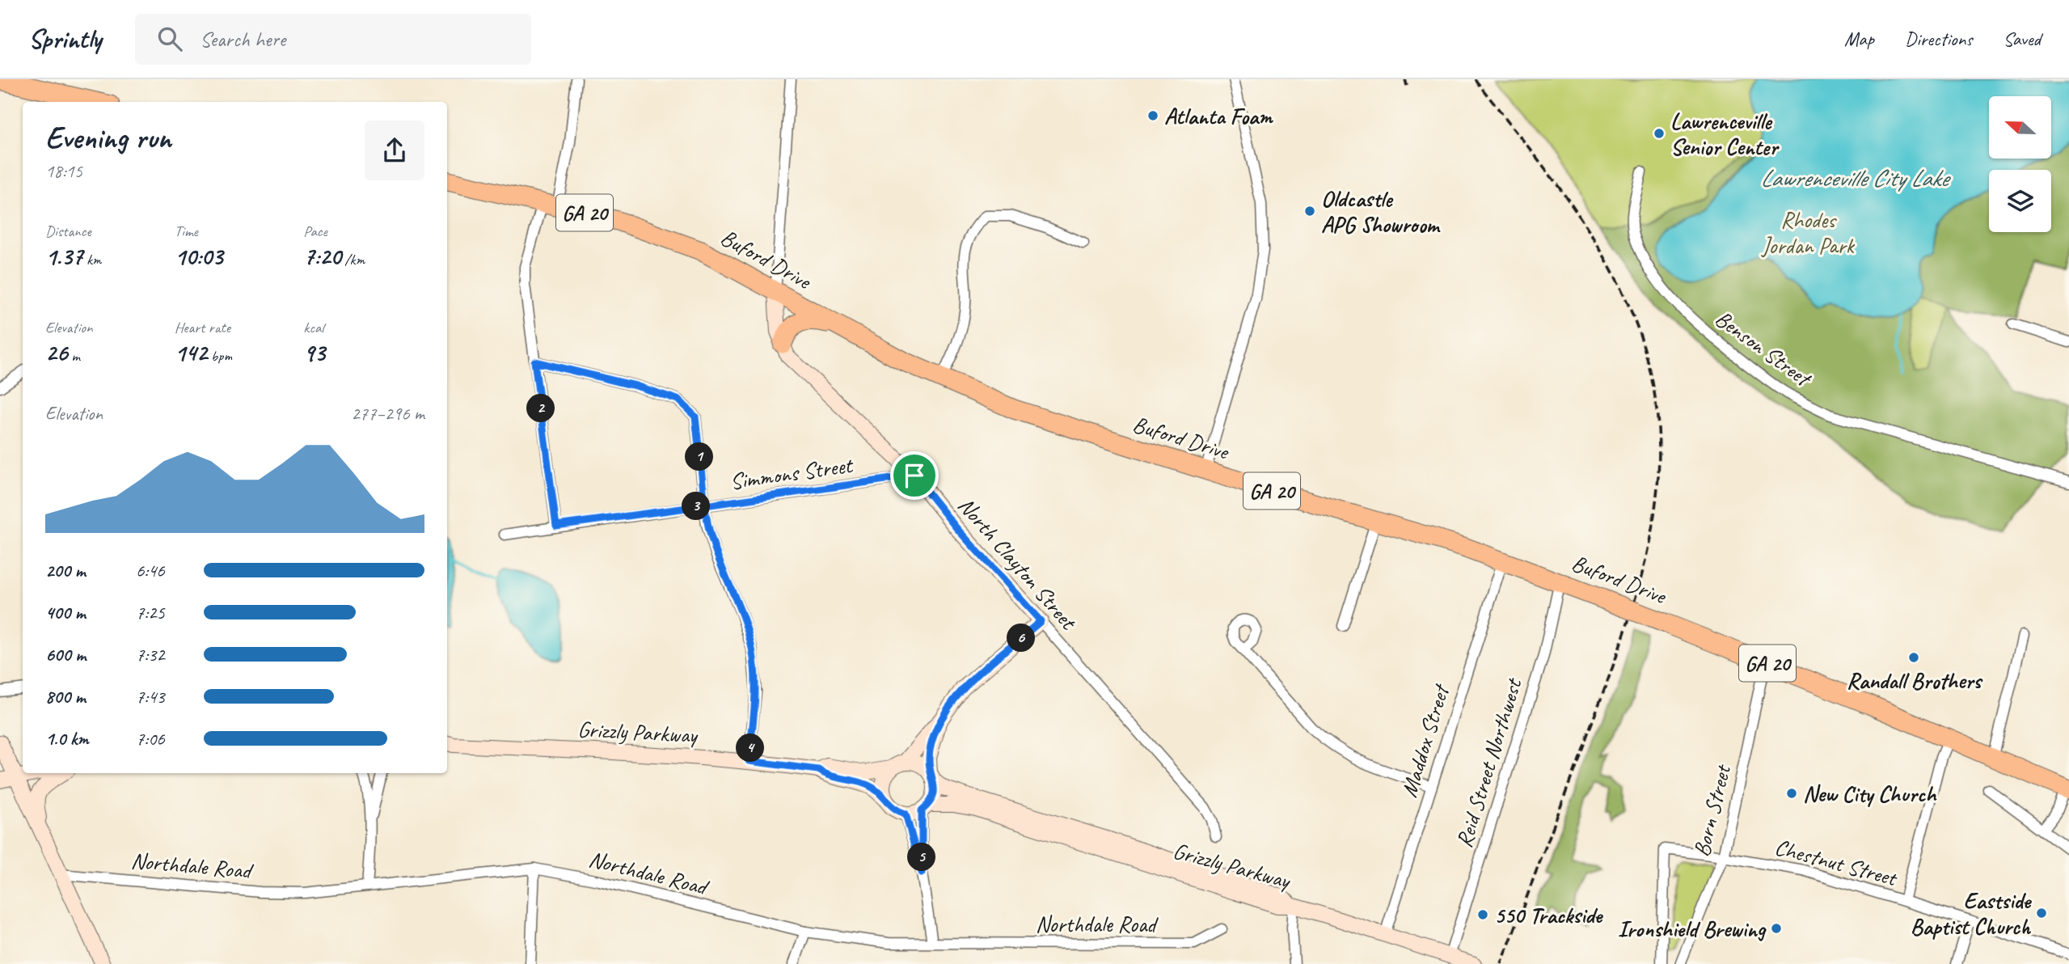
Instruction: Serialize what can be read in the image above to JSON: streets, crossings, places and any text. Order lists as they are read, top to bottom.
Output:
{
  "streets": {
    "highway": ["GA 20", "Buford Drive"],
    "street": [
      "Benson Street",
      "Simmons Street",
      "North Clayton Street",
      "Grizzly Parkway",
      "Maddox Street",
      "Reid Street Northwest",
      "Born Street",
      "Chestnut Street",
      "Northdale Road"
    ]
  },
  "crossings": [
    ["Buford Drive", "North Clayton Street"],
    ["Buford Drive", "Maddox Street"],
    ["Buford Drive", "Reid Street Northwest"],
    ["Buford Drive", "Born Street"],
    ["Simmons Street", "North Clayton Street"],
    ["Born Street", "Chestnut Street"]
  ],
  "water": ["Lawrenceville City Lake"],
  "parks": ["Rhodes Jordan Park"],
  "places": [
    "Atlanta Foam",
    "Lawrenceville Senior Center",
    "Oldcastle APG Showroom",
    "Randall Brothers",
    "New City Church",
    "Eastside Baptist Church",
    "550 Trackside",
    "Ironshield Brewing"
  ],
  "north": "left",
  "page": {
    "header": "Sprintly",
    "search": "Search here",
    "nav": ["Map", "Directions", "Saved"],
    "heading": ["Evening run", "18:15"],
    "stats": [
      ["Distance", "1.37 km"],
      ["Time", "10:03"],
      ["Pace", "7:20 /km"],
      ["Elevation", "26 m"],
      ["Heart rate", "142 bpm"],
      ["kcal", "93"]
    ],
    "chart": ["Elevation", "277–296 m"],
    "pins": [
      "2",
      "1",
      "3",
      "6",
      "4",
      "5"
    ],
    "list": [
      {
        "name": "200 m",
        "note": "6:46"
      },
      {
        "name": "400 m",
        "note": "7:25"
      },
      {
        "name": "600 m",
        "note": "7:32"
      },
      {
        "name": "800 m",
        "note": "7:43"
      },
      {
        "name": "1.0 km",
        "note": "7:06"
      }
    ]
  }
}
